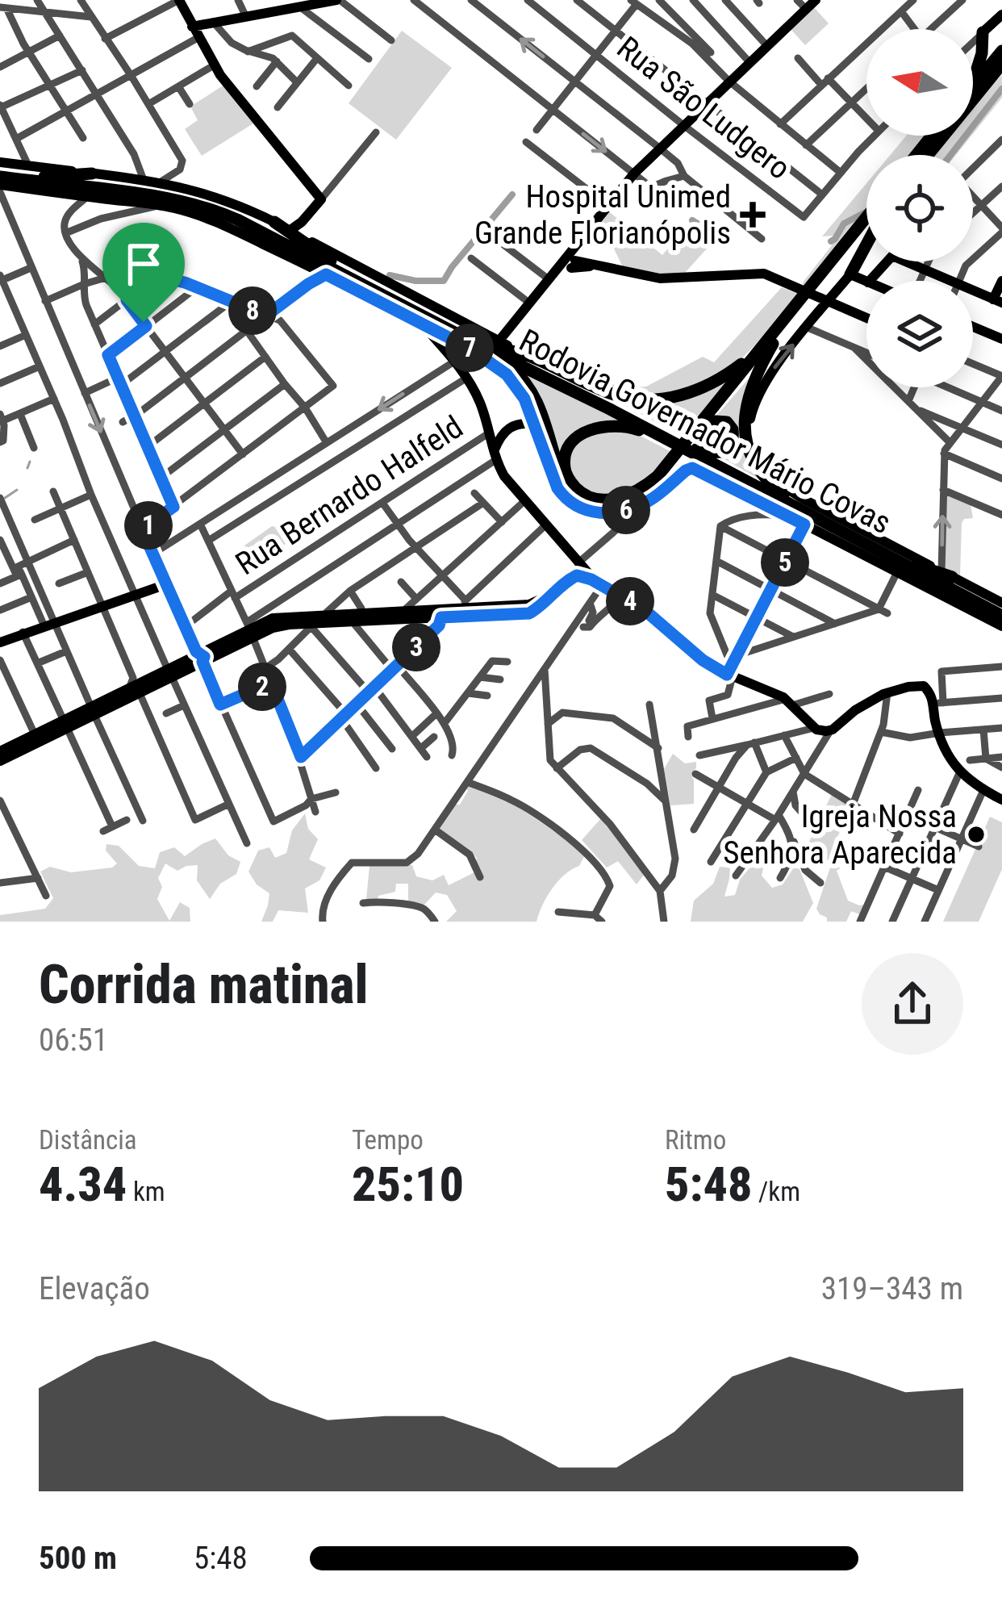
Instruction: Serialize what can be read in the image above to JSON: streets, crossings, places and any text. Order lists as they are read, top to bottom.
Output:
{
  "streets": {
    "highway": ["Rodovia Governador Mário Covas"],
    "street": ["Rua São Ludgero", "Rua Bernardo Halfeld"]
  },
  "places": {
    "health": ["Hospital Unimed Grande Florianópolis"],
    "other": ["Igreja Nossa Senhora Aparecida"]
  },
  "north": "left",
  "page": {
    "pins": [
      "8",
      "7",
      "6",
      "1",
      "5",
      "4",
      "3",
      "2"
    ],
    "heading": ["Corrida matinal", "06:51"],
    "stats": [
      ["Distância", "4.34 km"],
      ["Tempo", "25:10"],
      ["Ritmo", "5:48 /km"]
    ],
    "chart": ["Elevação", "319–343 m"],
    "list": [
      {
        "name": "500 m",
        "note": "5:48"
      }
    ]
  }
}
